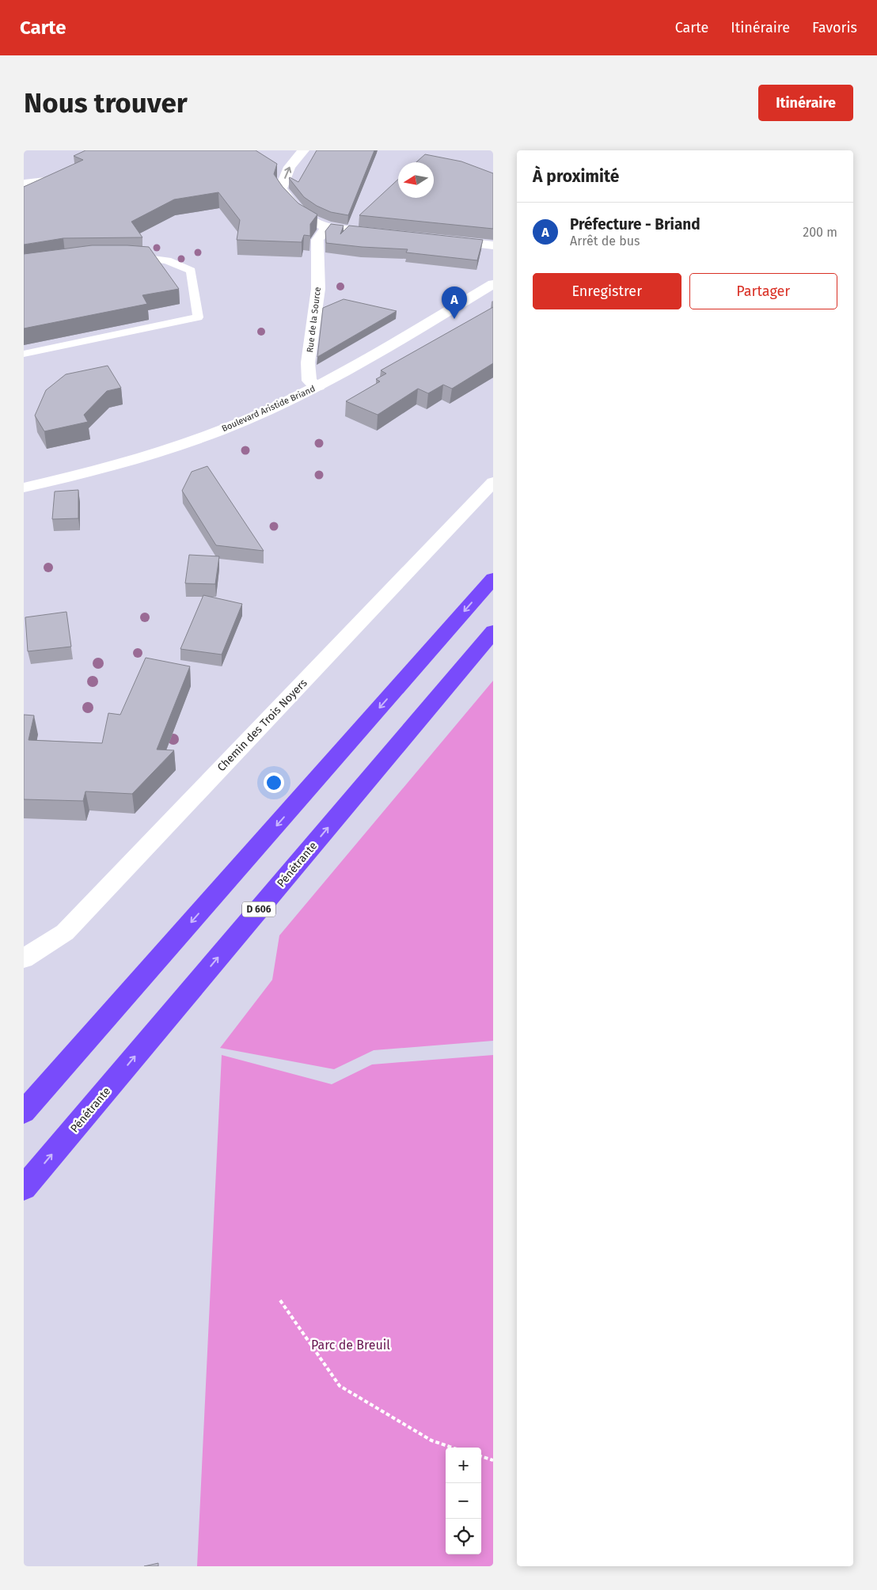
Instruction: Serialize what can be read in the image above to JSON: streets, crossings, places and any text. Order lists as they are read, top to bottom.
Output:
{
  "streets": {
    "main road": ["Pénétrante", "D 606"],
    "street": ["Rue de la Source", "Boulevard Aristide Briand", "Chemin des Trois Noyers"]
  },
  "crossings": [
    ["Rue de la Source", "Boulevard Aristide Briand"]
  ],
  "parks": ["Parc de Breuil"],
  "north": "left",
  "page": {
    "header": "Carte",
    "nav": ["Carte", "Itinéraire", "Favoris"],
    "buttons": [
      "Itinéraire",
      ["Enregistrer", "Partager"]
    ],
    "title": "Nous trouver",
    "heading": "À proximité",
    "list": [
      {
        "mark": "A",
        "name": "Préfecture - Briand",
        "note": "Arrêt de bus",
        "value": "200 m"
      }
    ],
    "pins": "A",
    "map_buttons": ["+", "−"]
  }
}
